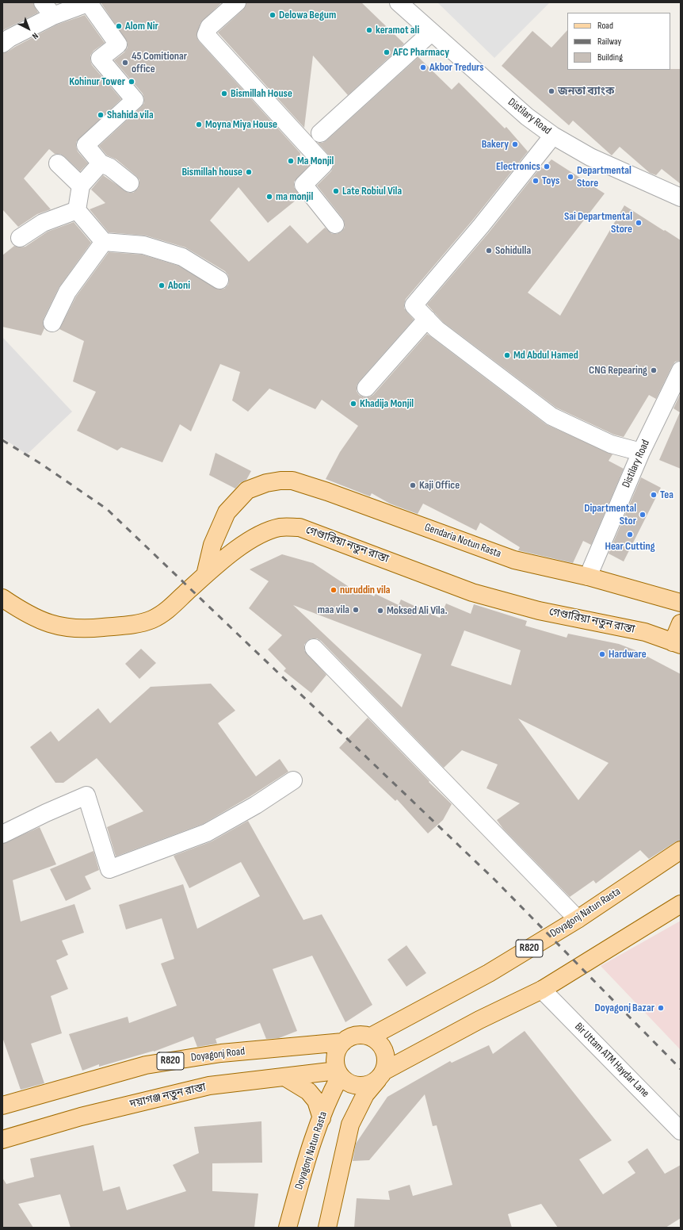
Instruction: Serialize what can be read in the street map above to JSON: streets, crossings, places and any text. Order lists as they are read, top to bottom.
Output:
{
  "streets": {
    "main road": [
      "Gendaria Notun Rasta",
      "গেণ্ডারিয়া নতুন রাস্তা",
      "Doyagonj Natun Rasta",
      "R820",
      "Doyagonj Road",
      "দয়াগঞ্জ নতুন রাস্তা"
    ],
    "street": ["Distilary Road", "Bir Uttam ATM Haydar Lane"]
  },
  "crossings": [
    ["Distilary Road", "Gendaria Notun Rasta"],
    ["Gendaria Notun Rasta", "গেণ্ডারিয়া নতুন রাস্তা"],
    ["Doyagonj Natun Rasta", "Doyagonj Road"],
    ["Doyagonj Natun Rasta", "দয়াগঞ্জ নতুন রাস্তা"],
    ["Doyagonj Road", "দয়াগঞ্জ নতুন রাস্তা"]
  ],
  "places": [
    "Delowa Begum",
    "Alom Nir",
    "keramot ali",
    "AFC Pharmacy",
    "45 Comitionar office",
    "Akbor Tredurs",
    "Kohinur Tower",
    "জনতা ব্যাংক",
    "Bismillah House",
    "Shahida vila",
    "Moyna Miya House",
    "Bakery",
    "Ma Monjil",
    "Electronics",
    "Bismillah house",
    "Departmental Store",
    "Toys",
    "Late Robiul Vila",
    "ma monjil",
    "Sai Departmental Store",
    "Sohidulla",
    "Aboni",
    "Md Abdul Hamed",
    "CNG Repearing",
    "Khadija Monjil",
    "Kaji Office",
    "Tea",
    "Dipartmental Stor",
    "Hear Cutting",
    "nuruddin vila",
    "maa vila",
    "Moksed Ali Vila.",
    "Hardware",
    "Doyagonj Bazar"
  ],
  "legend": ["Road", "Railway", "Building"],
  "north": "bottom right"
}
